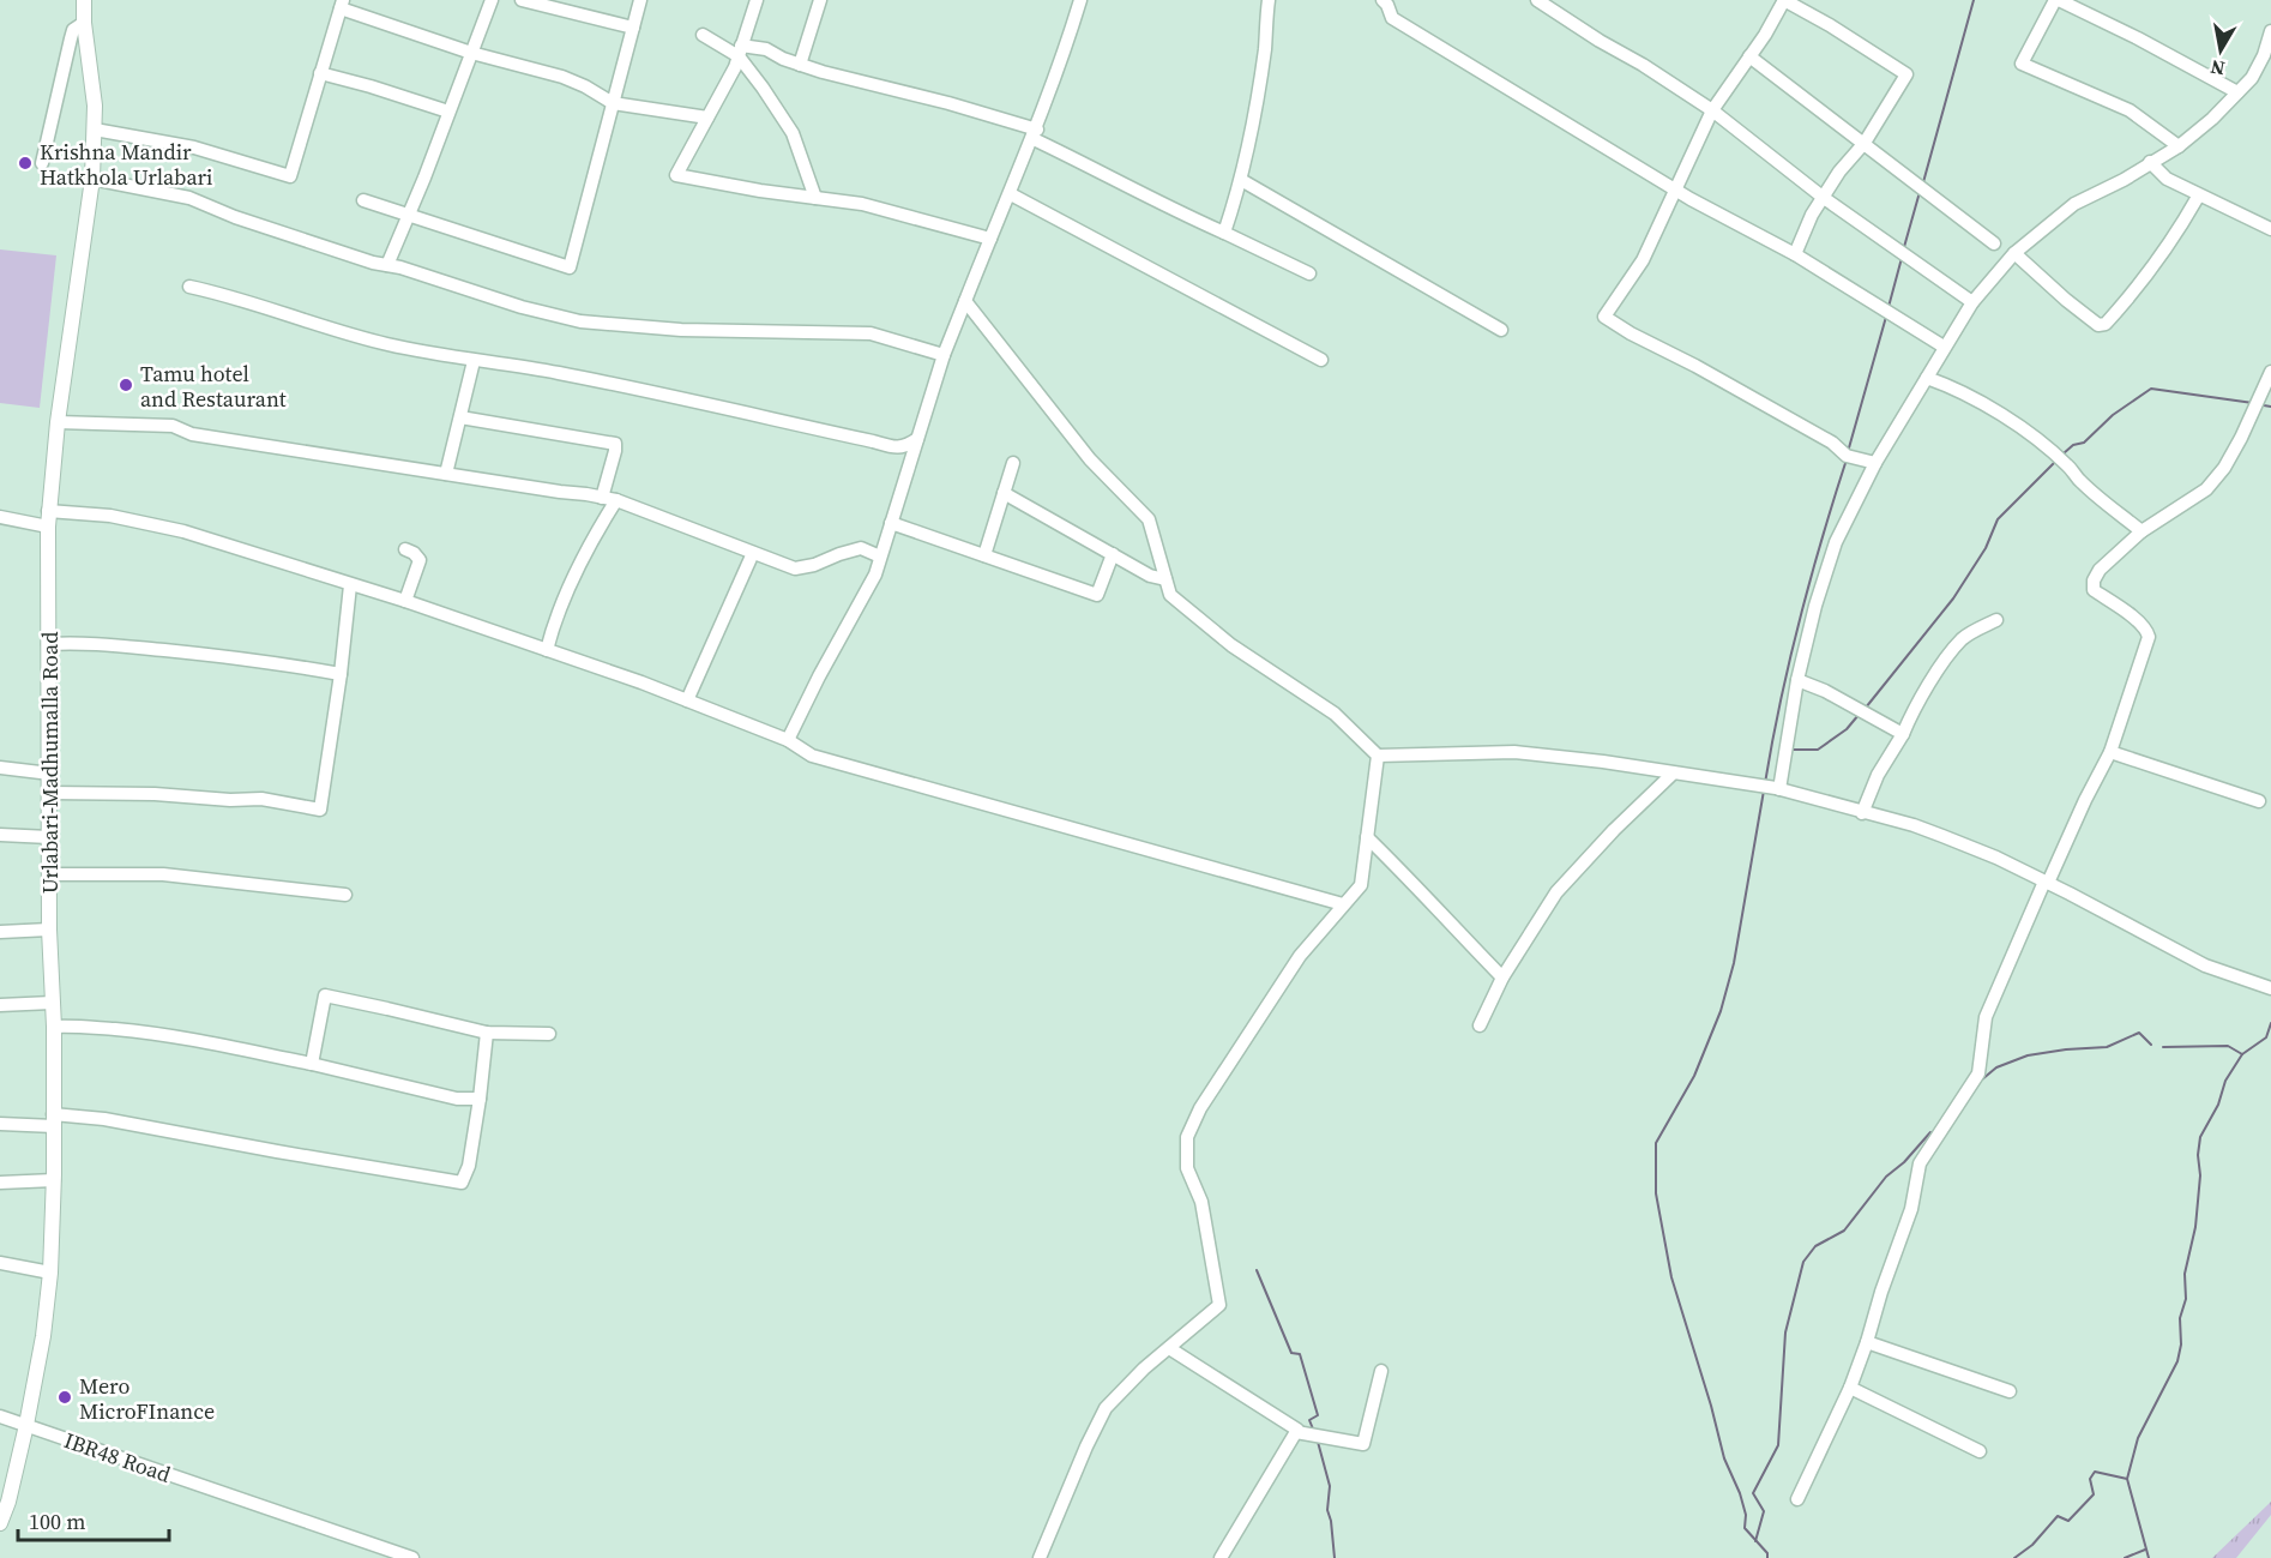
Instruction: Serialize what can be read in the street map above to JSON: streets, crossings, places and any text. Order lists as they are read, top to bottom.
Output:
{
  "streets": {
    "main road": ["Urlabari-Madhumalla Road"],
    "street": ["IBR48 Road"]
  },
  "crossings": [
    ["Urlabari-Madhumalla Road", "IBR48 Road"]
  ],
  "places": ["Krishna Mandir Hatkhola Urlabari", "Tamu hotel and Restaurant", "Mero MicroFInance"],
  "scale_bar": "100 m",
  "north": "bottom"
}
